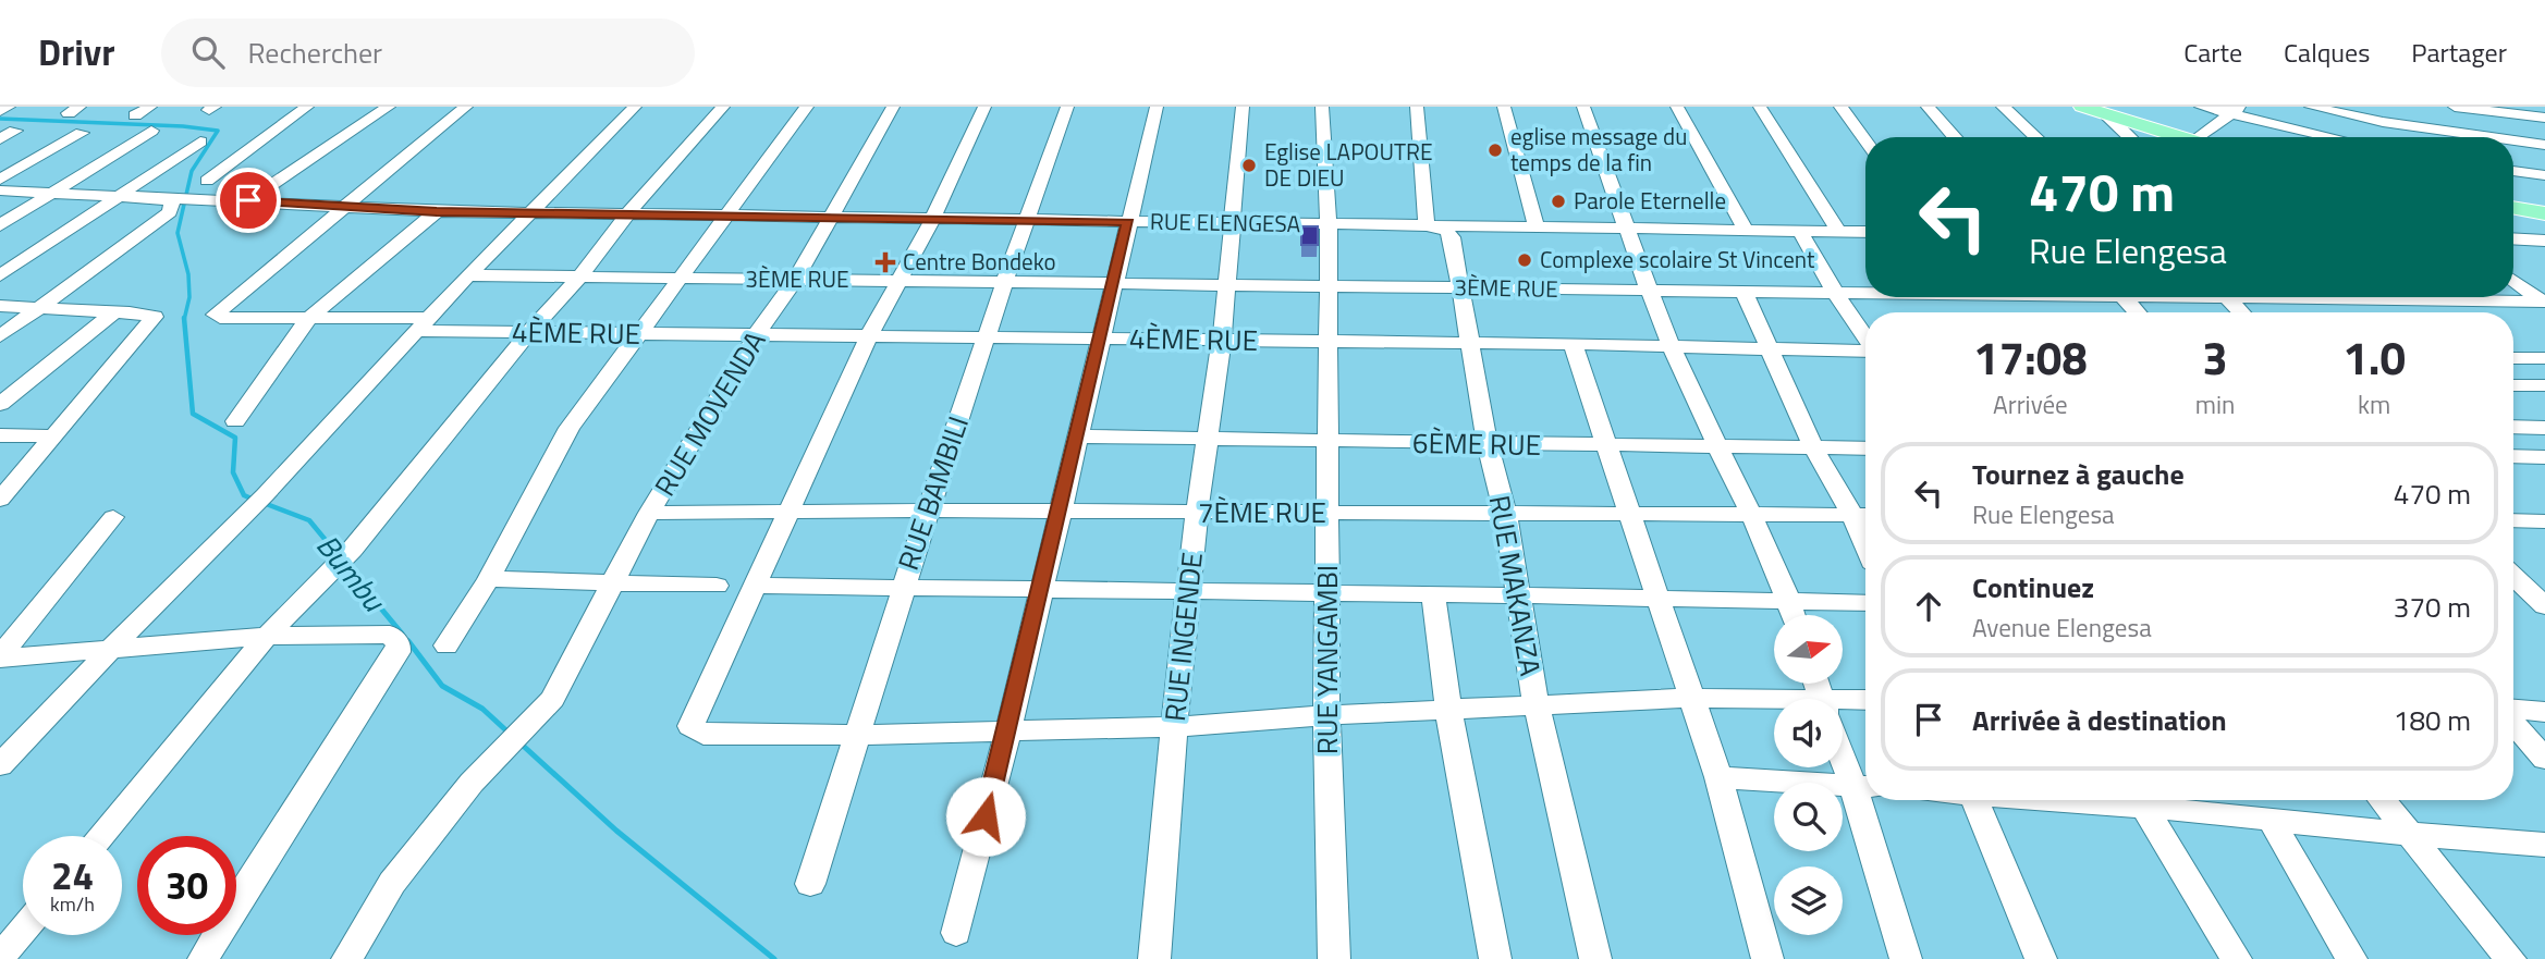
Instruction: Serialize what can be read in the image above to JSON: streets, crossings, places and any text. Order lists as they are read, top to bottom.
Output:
{
  "streets": {
    "street": [
      "RUE ELENGESA",
      "3ÈME RUE",
      "4ÈME RUE",
      "RUE MOVENDA",
      "6ÈME RUE",
      "RUE BAMBILI",
      "7ÈME RUE",
      "RUE MAKANZA",
      "RUE INGENDE",
      "RUE YANGAMBI"
    ]
  },
  "crossings": [
    ["RUE ELENGESA", "4ÈME RUE"],
    ["RUE ELENGESA", "RUE MOVENDA"],
    ["RUE ELENGESA", "RUE BAMBILI"],
    ["RUE ELENGESA", "RUE MAKANZA"],
    ["RUE ELENGESA", "RUE INGENDE"],
    ["RUE ELENGESA", "RUE YANGAMBI"],
    ["3ÈME RUE", "RUE MOVENDA"],
    ["3ÈME RUE", "RUE BAMBILI"],
    ["3ÈME RUE", "RUE MAKANZA"],
    ["3ÈME RUE", "RUE INGENDE"],
    ["3ÈME RUE", "RUE YANGAMBI"],
    ["4ÈME RUE", "RUE MOVENDA"],
    ["4ÈME RUE", "RUE BAMBILI"],
    ["4ÈME RUE", "RUE MAKANZA"],
    ["4ÈME RUE", "RUE INGENDE"],
    ["4ÈME RUE", "RUE YANGAMBI"],
    ["RUE MOVENDA", "7ÈME RUE"],
    ["6ÈME RUE", "RUE MAKANZA"],
    ["6ÈME RUE", "RUE INGENDE"],
    ["6ÈME RUE", "RUE YANGAMBI"],
    ["RUE BAMBILI", "7ÈME RUE"],
    ["7ÈME RUE", "RUE MAKANZA"],
    ["7ÈME RUE", "RUE INGENDE"],
    ["7ÈME RUE", "RUE YANGAMBI"]
  ],
  "water": ["Bumbu"],
  "places": {
    "other": [
      "eglise message du temps de la fin",
      "Eglise LAPOUTRE DE DIEU",
      "Parole Eternelle",
      "Complexe scolaire St Vincent"
    ],
    "health": ["Centre Bondeko"]
  },
  "north": "right",
  "page": {
    "header": "Drivr",
    "search": "Rechercher",
    "nav": ["Carte", "Calques", "Partager"],
    "turn": ["470 m", "Rue Elengesa"],
    "eta": [
      "17:08",
      "Arrivée",
      "3",
      "min",
      "1.0",
      "km"
    ],
    "list": [
      {
        "name": "Tournez à gauche",
        "note": "Rue Elengesa",
        "value": "470 m"
      },
      {
        "name": "Continuez",
        "note": "Avenue Elengesa",
        "value": "370 m"
      },
      {
        "name": "Arrivée à destination",
        "value": "180 m"
      }
    ],
    "speed": "24 km/h",
    "limit": "30"
  }
}
